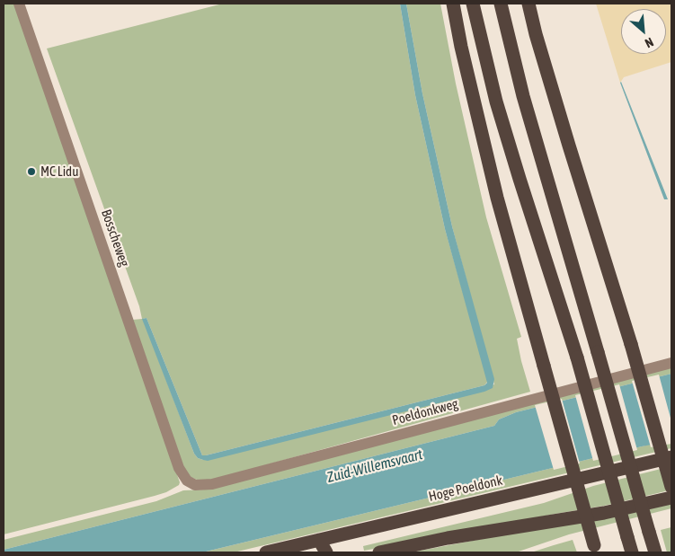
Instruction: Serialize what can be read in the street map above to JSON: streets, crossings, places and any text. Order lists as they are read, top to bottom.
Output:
{
  "streets": {
    "highway": ["Hoge Poeldonk"],
    "street": ["Bosscheweg", "Poeldonkweg"]
  },
  "crossings": [
    ["Bosscheweg", "Poeldonkweg"]
  ],
  "water": ["Zuid-Willemsvaart"],
  "places": ["MC Lidu"],
  "north": "bottom right"
}
